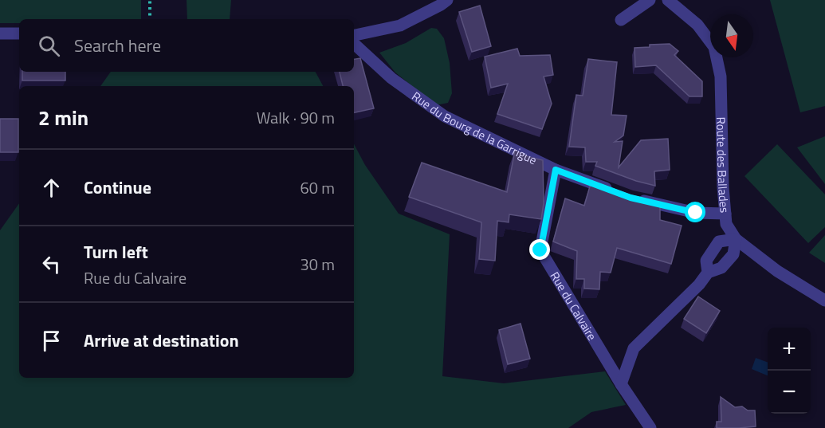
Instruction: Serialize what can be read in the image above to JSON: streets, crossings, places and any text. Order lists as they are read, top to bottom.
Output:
{
  "streets": {
    "street": ["Rue du Bourg de la Garrigue", "Route des Ballades", "Rue du Calvaire"]
  },
  "crossings": [
    ["Rue du Bourg de la Garrigue", "Rue du Calvaire"]
  ],
  "north": "bottom",
  "page": {
    "search": "Search here",
    "heading": ["2 min", "Walk · 90 m"],
    "list": [
      ["Continue", "60 m"],
      ["Turn left", "Rue du Calvaire", "30 m"],
      "Arrive at destination"
    ],
    "map_buttons": ["+", "−"]
  }
}
